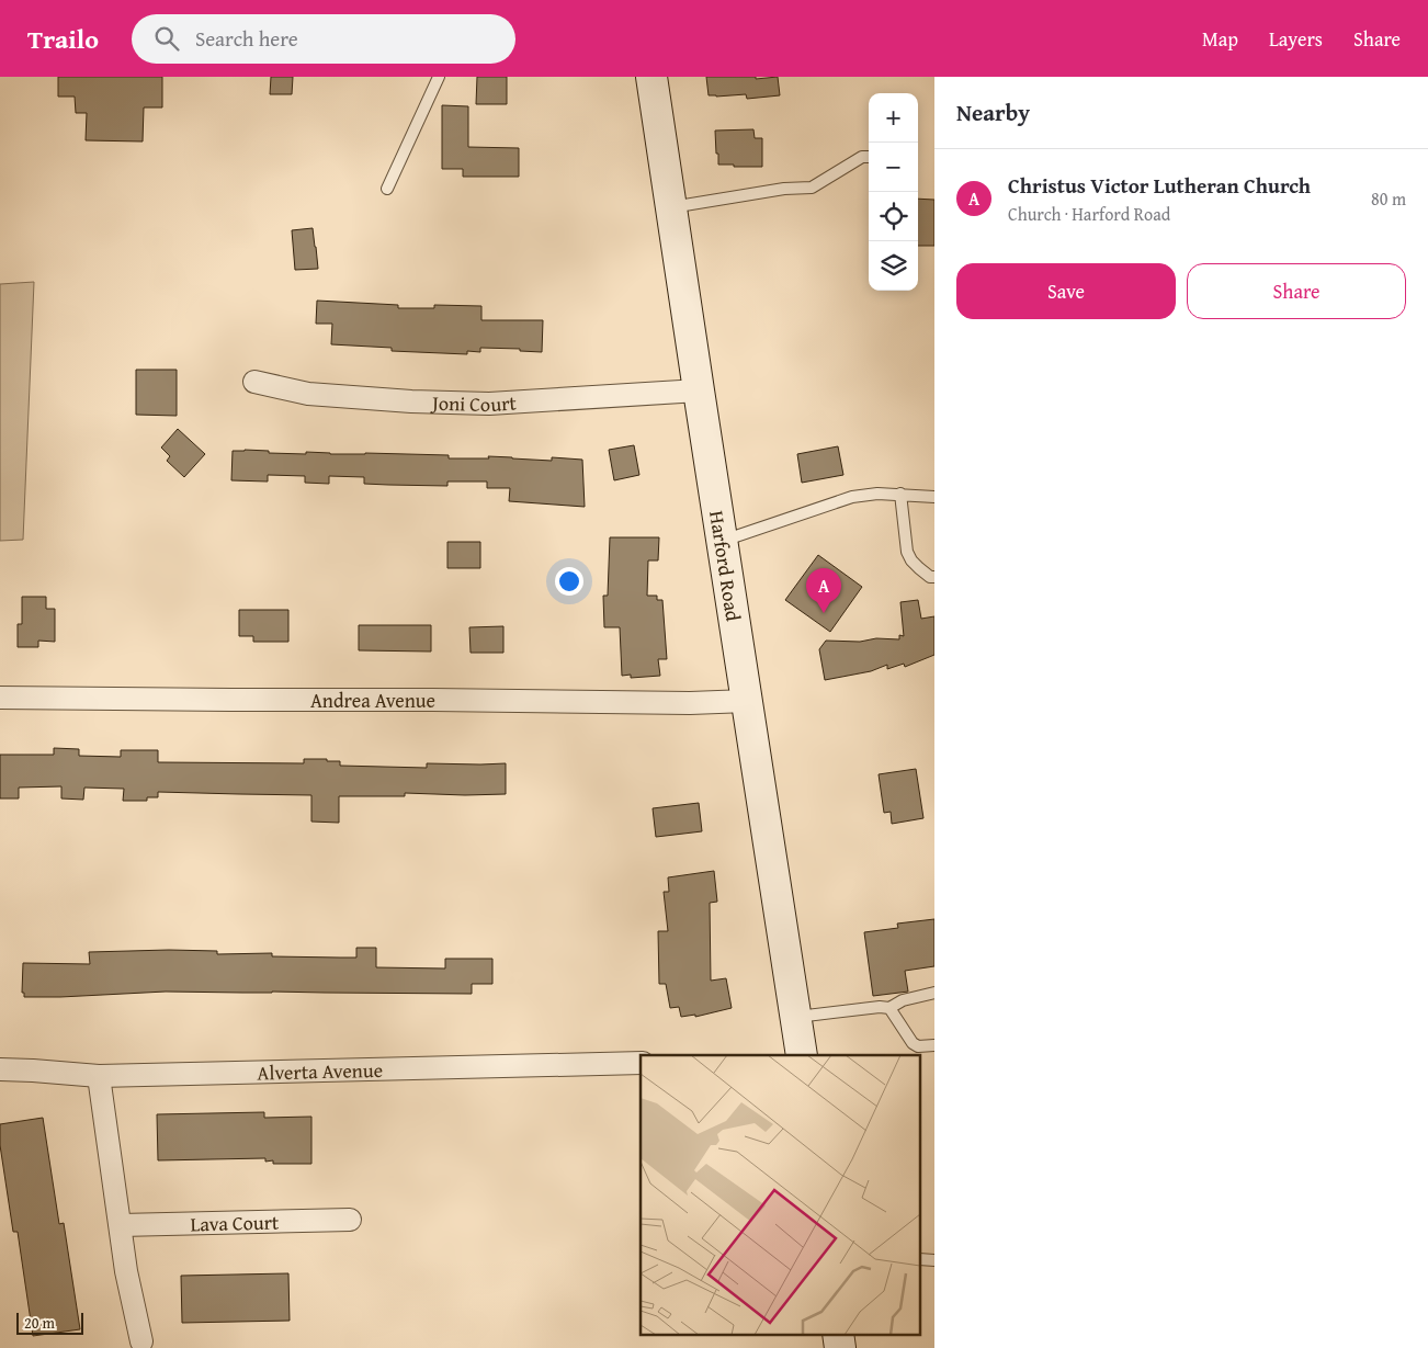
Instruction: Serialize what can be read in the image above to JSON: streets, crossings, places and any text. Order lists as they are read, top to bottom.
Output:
{
  "streets": {
    "main road": ["Harford Road"],
    "street": [
      "Joni Court",
      "Andrea Avenue",
      "Alverta Avenue",
      "Lava Court"
    ]
  },
  "crossings": [
    ["Joni Court", "Harford Road"],
    ["Harford Road", "Andrea Avenue"]
  ],
  "scale_bar": "20 m",
  "page": {
    "header": "Trailo",
    "search": "Search here",
    "nav": ["Map", "Layers", "Share"],
    "heading": "Nearby",
    "map_buttons": ["+", "−"],
    "list": [
      {
        "mark": "A",
        "name": "Christus Victor Lutheran Church",
        "note": "Church · Harford Road",
        "value": "80 m"
      }
    ],
    "buttons": ["Save", "Share"],
    "pins": "A",
    "scale": "20 m"
  }
}
